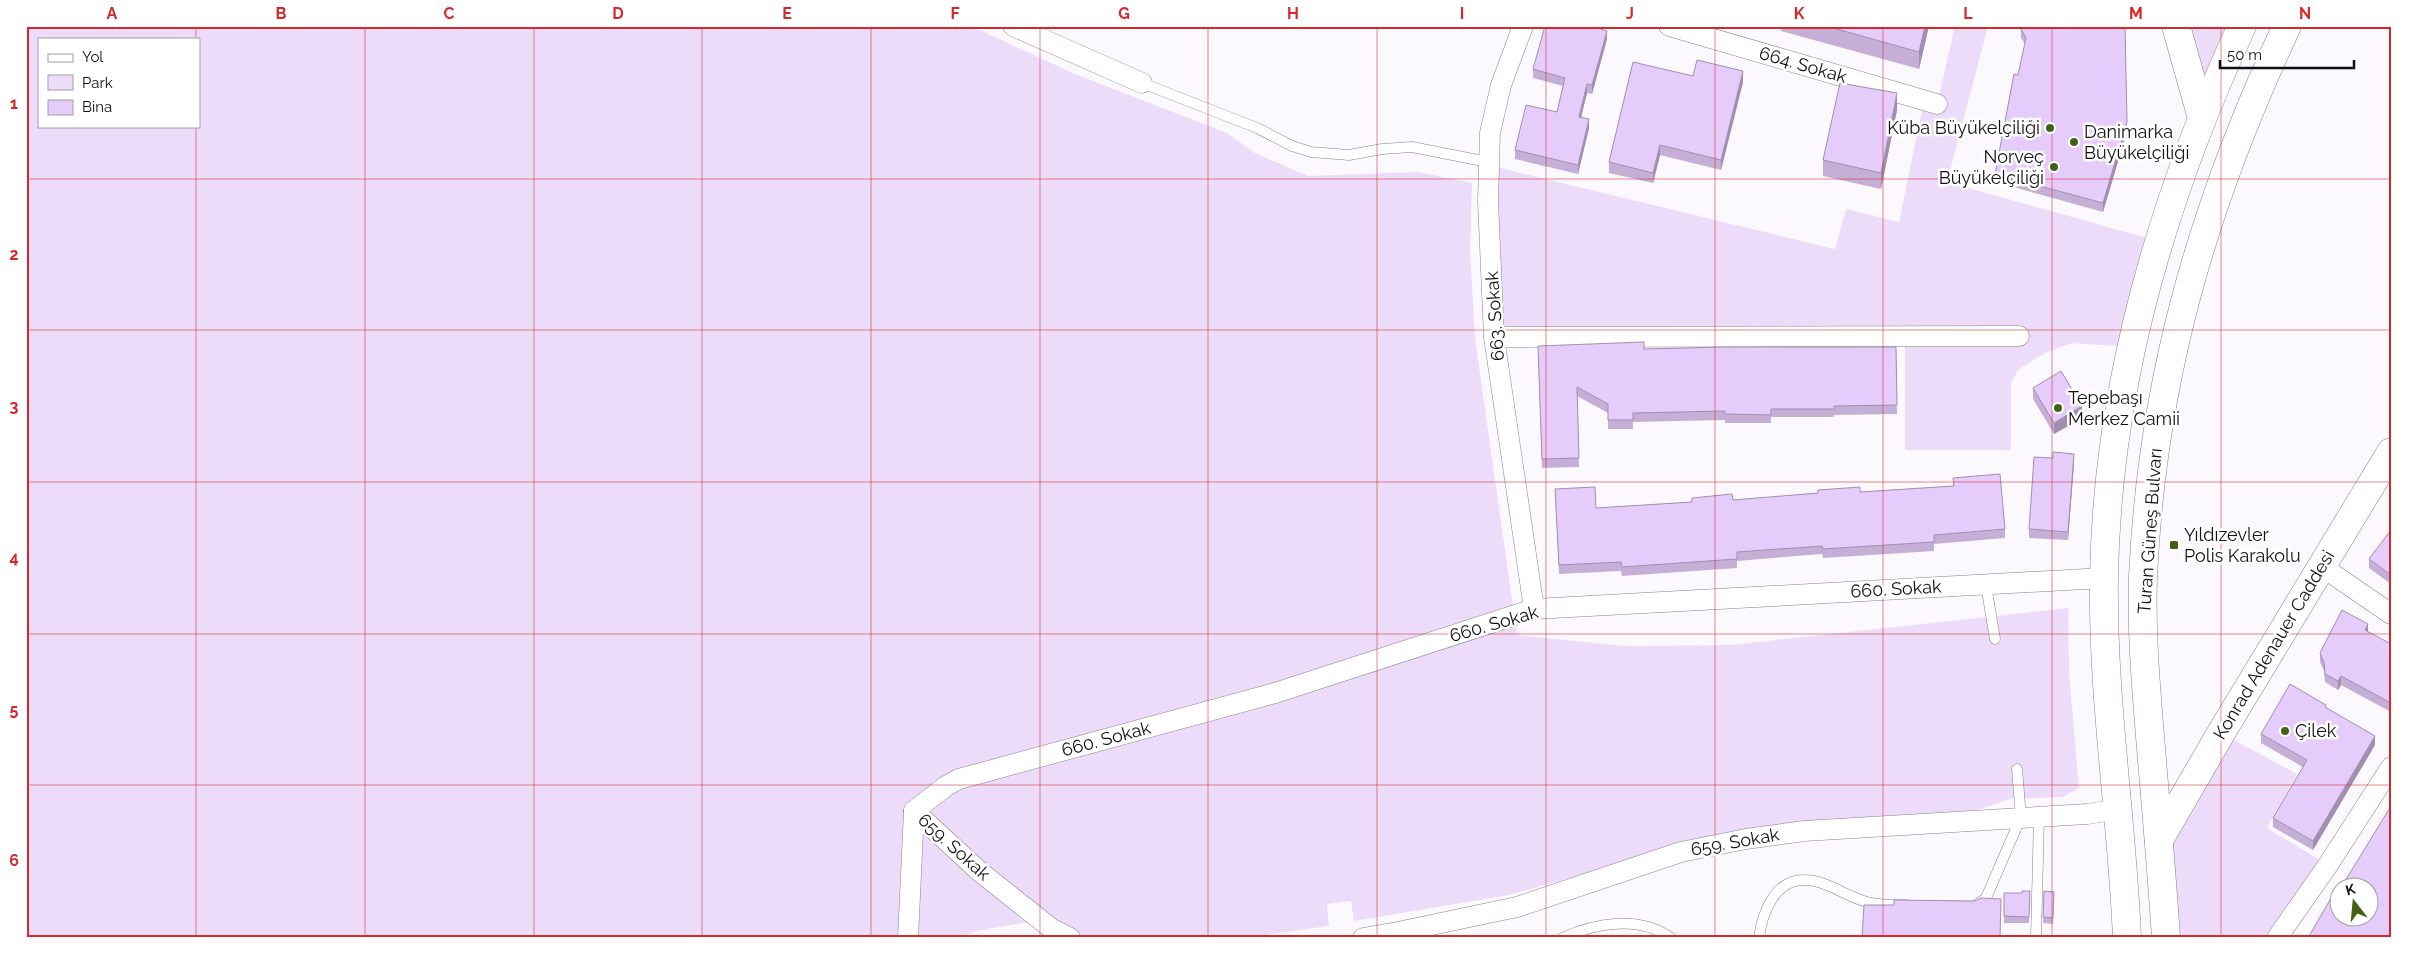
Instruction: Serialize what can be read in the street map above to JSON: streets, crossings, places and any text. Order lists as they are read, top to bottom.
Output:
{
  "streets": {
    "main road": ["Turan Güneş Bulvarı", "Konrad Adenauer Caddesi"],
    "street": [
      "664. Sokak",
      "663. Sokak",
      "660. Sokak",
      "659. Sokak"
    ]
  },
  "crossings": [
    ["663. Sokak", "660. Sokak"],
    ["Turan Güneş Bulvarı", "Konrad Adenauer Caddesi"],
    ["660. Sokak", "659. Sokak"]
  ],
  "places": {
    "other": [
      "Küba Büyükelçiliği",
      "Danimarka Büyükelçiliği",
      "Norveç Büyükelçiliği",
      "Tepebaşı Merkez Camii",
      "Çilek"
    ],
    "transit": ["Yıldızevler Polis Karakolu"]
  },
  "legend": ["Yol", "Park", "Bina"],
  "scale_bar": "50 m",
  "north": "top",
  "grid": {
    "columns": [
      "A",
      "B",
      "C",
      "D",
      "E",
      "F",
      "G",
      "H",
      "I",
      "J",
      "K",
      "L",
      "M",
      "N"
    ],
    "rows": [
      "1",
      "2",
      "3",
      "4",
      "5",
      "6"
    ]
  }
}
